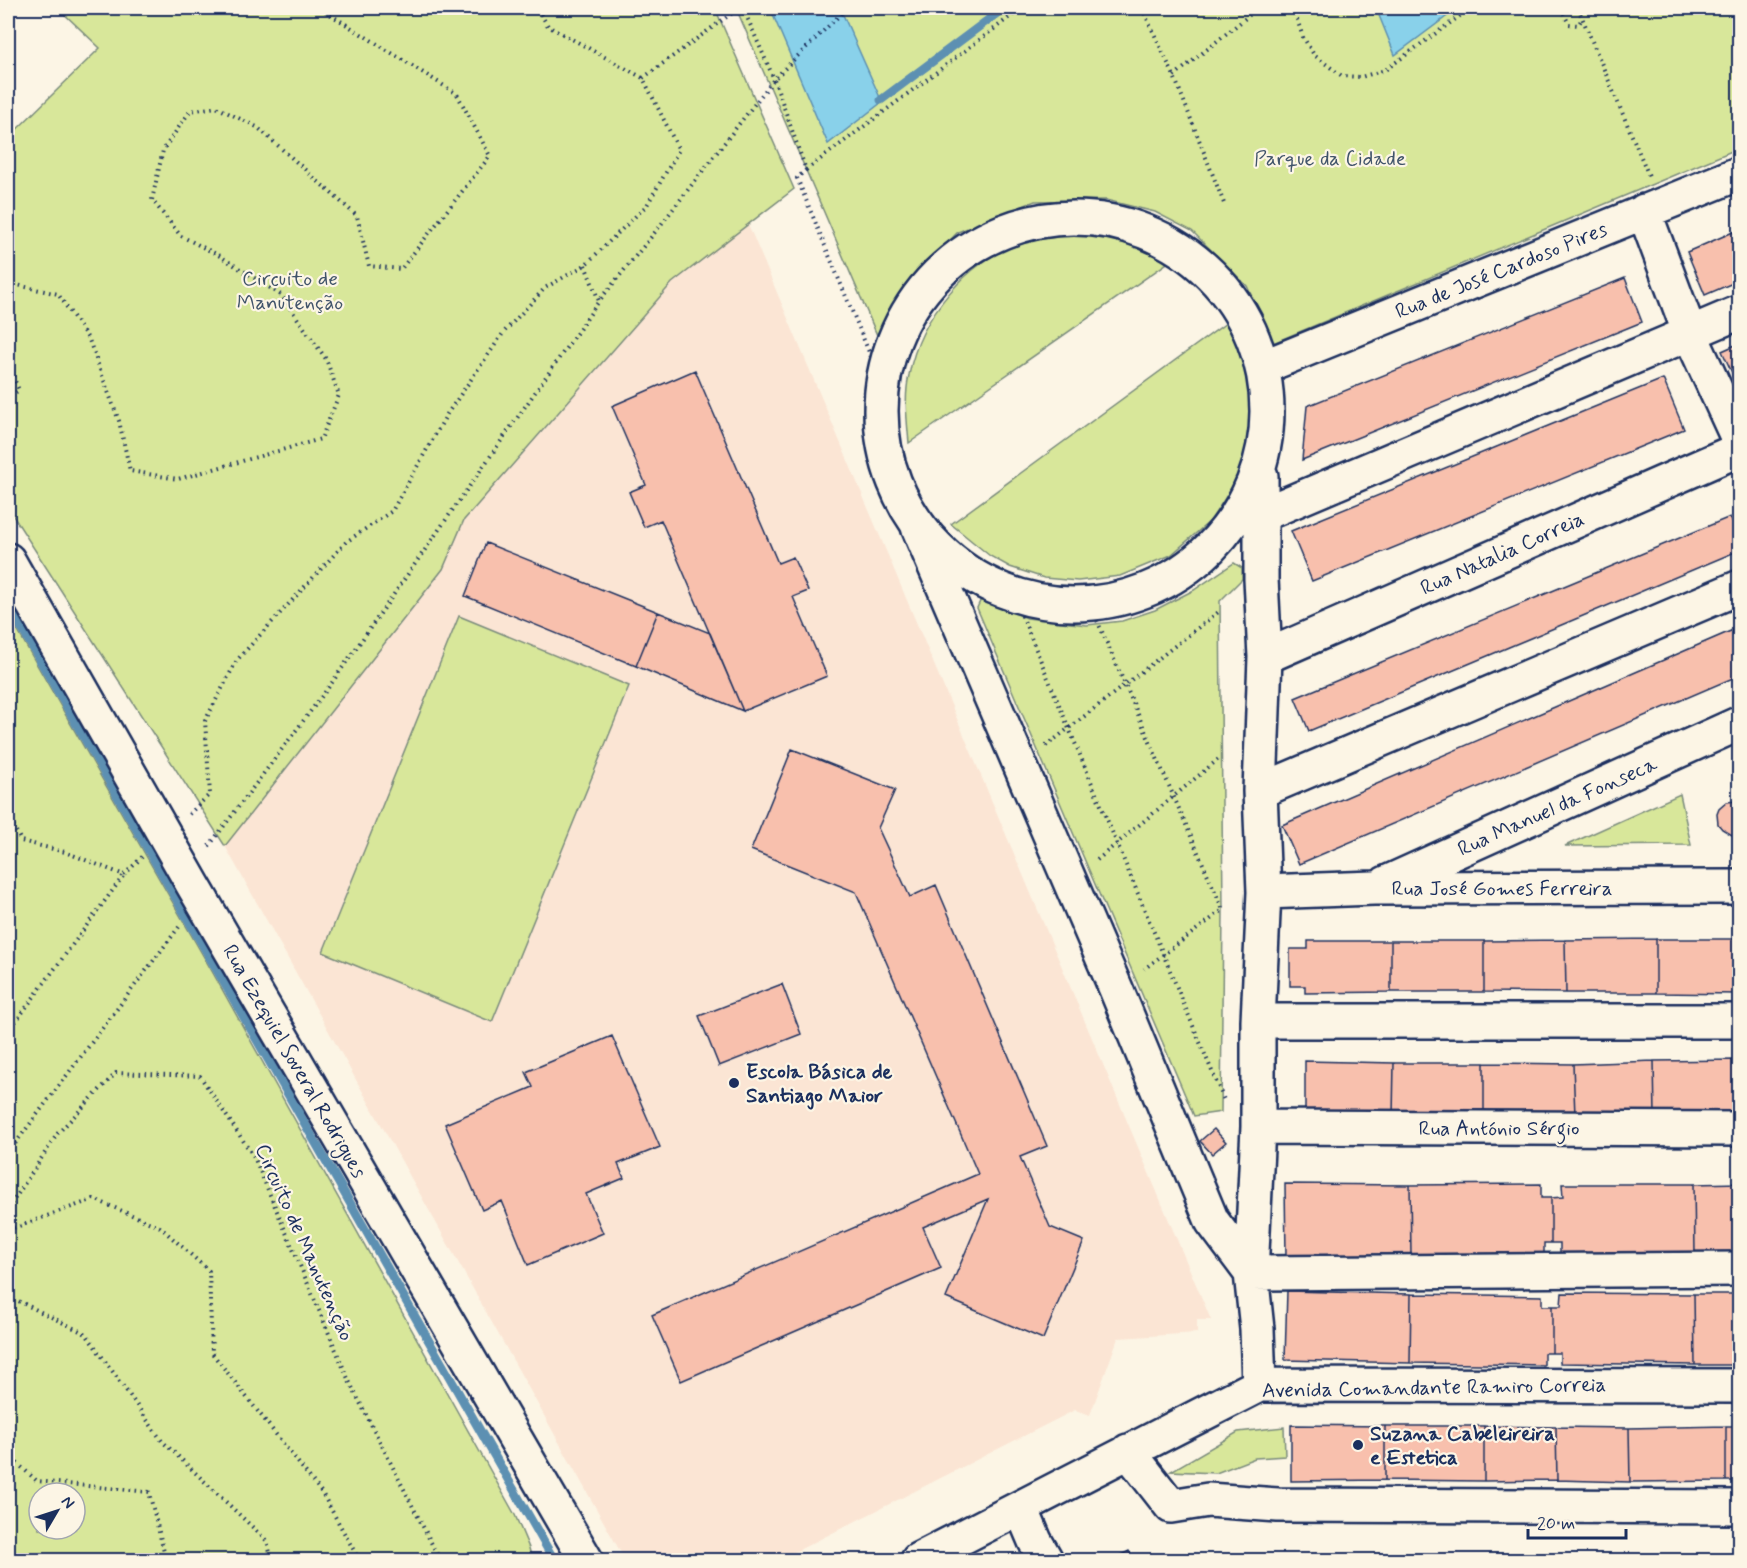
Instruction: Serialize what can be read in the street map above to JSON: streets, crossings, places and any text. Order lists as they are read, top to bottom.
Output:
{
  "streets": {
    "street": [
      "Rua de José Cardoso Pires",
      "Rua Natalia Correia",
      "Rua Manuel da Fonseca",
      "Rua José Gomes Ferreira",
      "Rua Ezequiel Soveral Rodrigues",
      "Rua António Sérgio",
      "Avenida Comandante Ramiro Correia"
    ],
    "path": ["Circuito de Manutenção"]
  },
  "crossings": [
    ["Rua Manuel da Fonseca", "Rua José Gomes Ferreira"]
  ],
  "parks": ["Parque da Cidade", "Circuito de Manutenção"],
  "places": ["Escola Básica de Santiago Maior", "Suzana Cabeleireira e Estetica"],
  "scale_bar": "20 m",
  "north": "top right"
}
